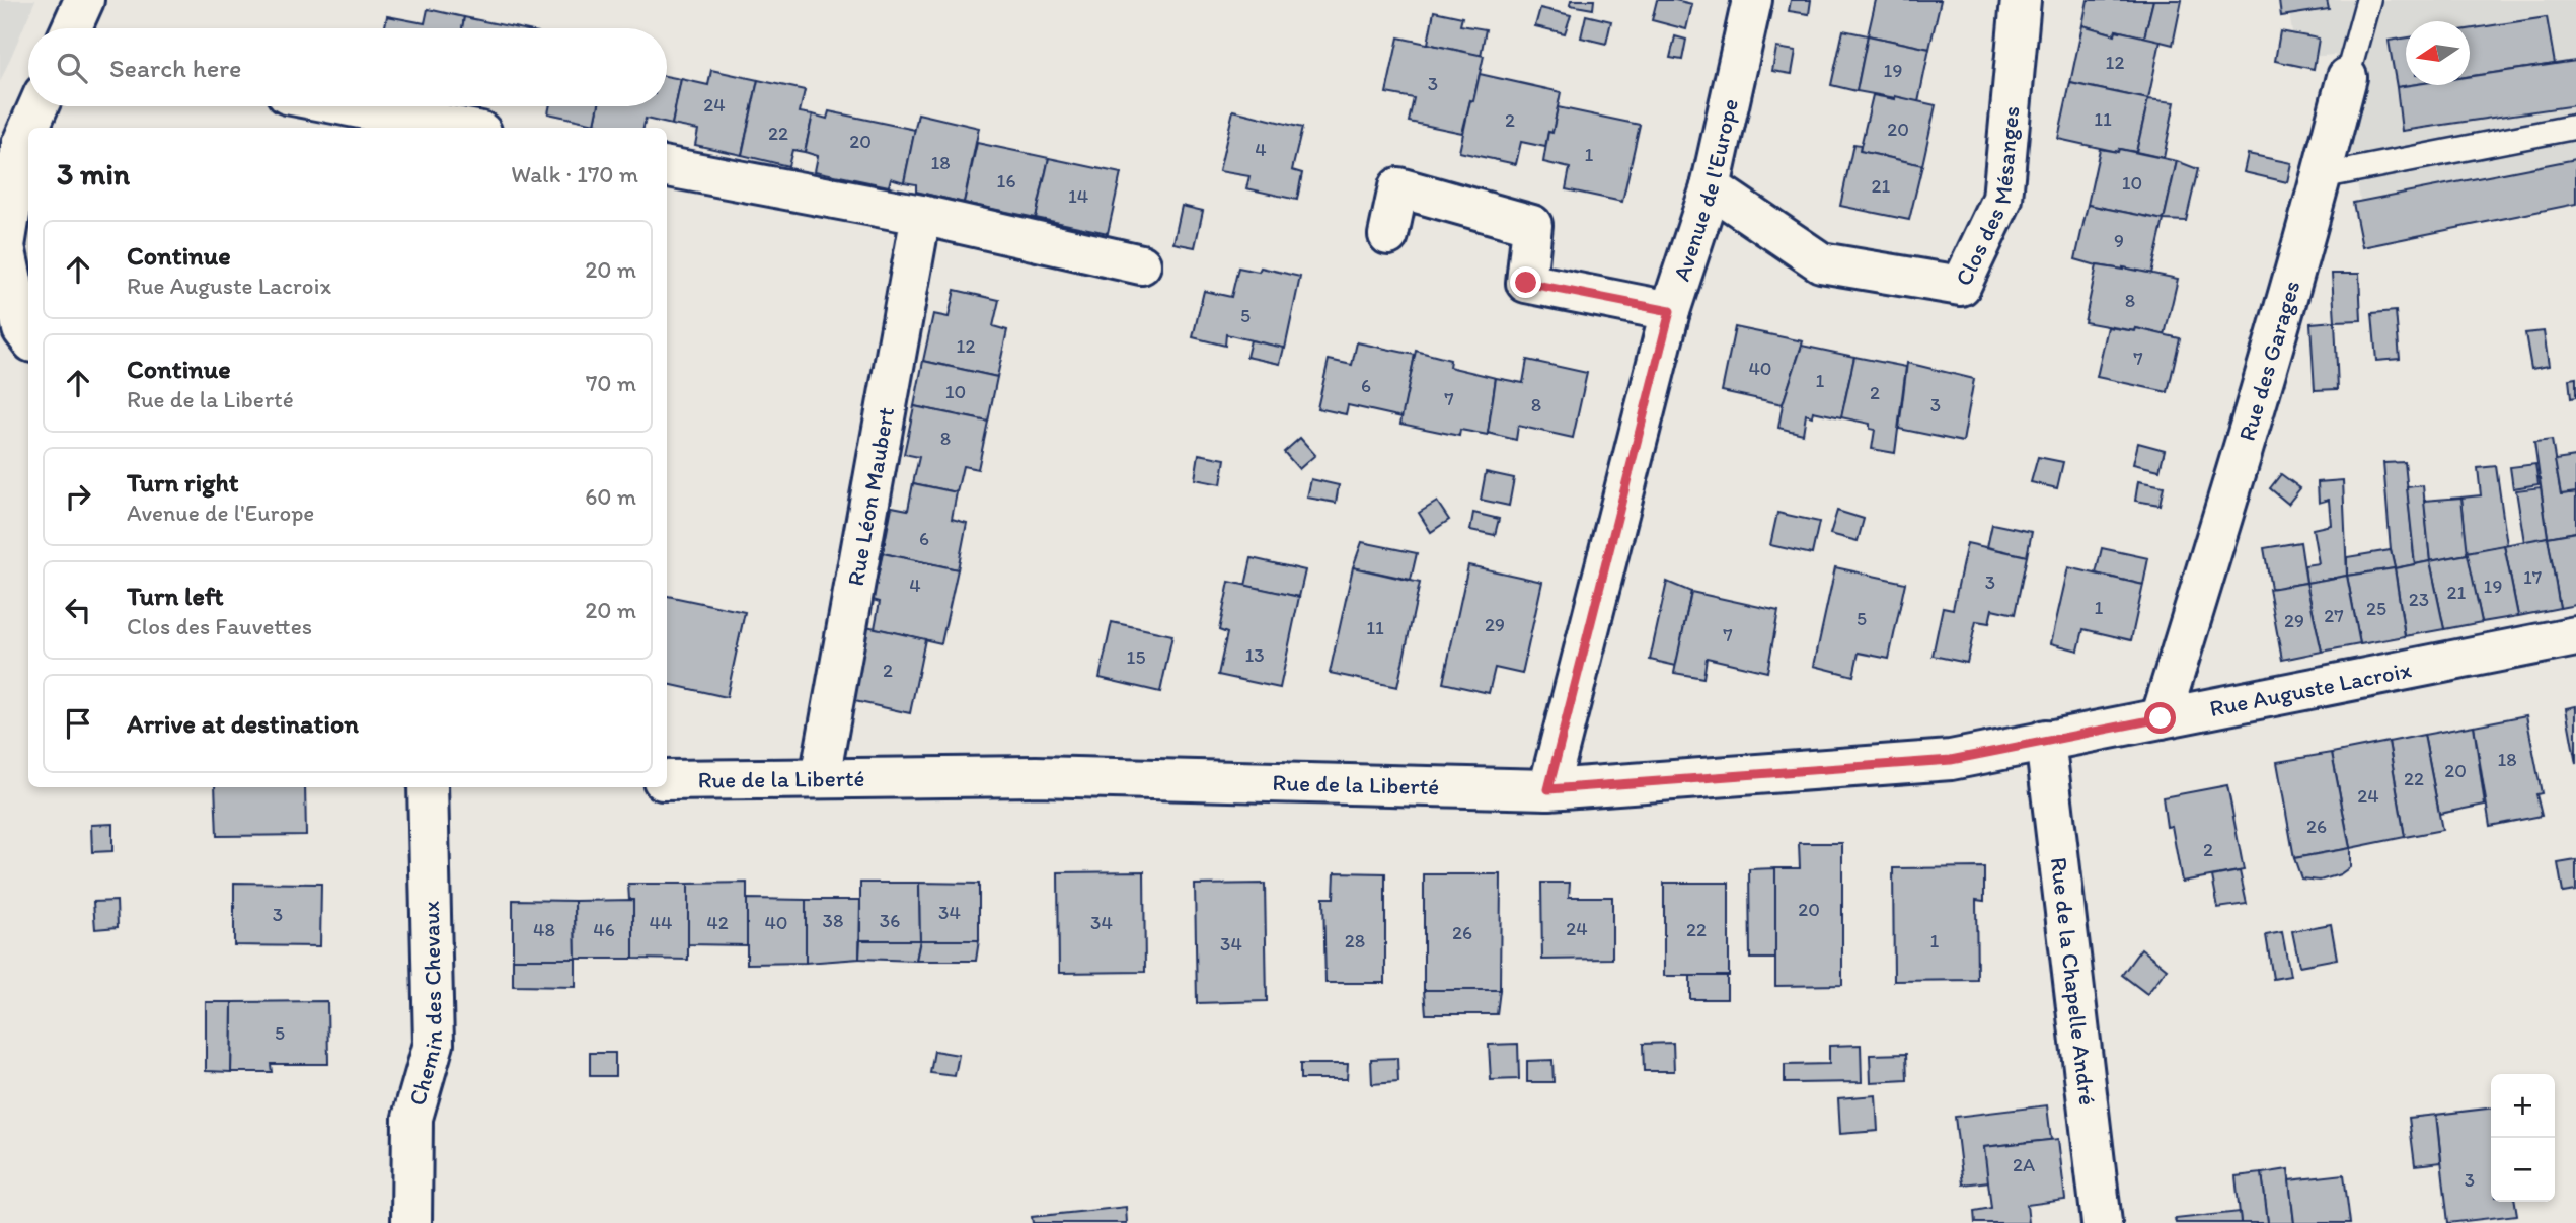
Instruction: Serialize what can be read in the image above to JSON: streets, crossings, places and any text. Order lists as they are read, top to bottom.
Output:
{
  "streets": {
    "street": [
      "Avenue de l'Europe",
      "Clos des Mésanges",
      "Rue des Garages",
      "Rue Léon Maubert",
      "Rue Auguste Lacroix",
      "Rue de la Liberté",
      "Rue de la Chapelle André",
      "Chemin des Chevaux"
    ]
  },
  "crossings": [
    ["Avenue de l'Europe", "Clos des Mésanges"],
    ["Avenue de l'Europe", "Rue de la Liberté"],
    ["Rue des Garages", "Rue Auguste Lacroix"],
    ["Rue Léon Maubert", "Rue de la Liberté"],
    ["Rue Auguste Lacroix", "Rue de la Liberté"],
    ["Rue Auguste Lacroix", "Rue de la Chapelle André"],
    ["Rue de la Liberté", "Rue de la Chapelle André"]
  ],
  "house_numbers": [
    "12",
    "19",
    "3",
    "24",
    "11",
    "2",
    "20",
    "22",
    "20",
    "4",
    "1",
    "18",
    "16",
    "10",
    "21",
    "14",
    "9",
    "8",
    "5",
    "12",
    "7",
    "40",
    "1",
    "6",
    "10",
    "2",
    "7",
    "8",
    "3",
    "8",
    "6",
    "17",
    "3",
    "4",
    "19",
    "21",
    "23",
    "1",
    "25",
    "27",
    "5",
    "29",
    "29",
    "11",
    "7",
    "13",
    "15",
    "2",
    "18",
    "20",
    "22",
    "24",
    "26",
    "2",
    "20",
    "34",
    "3",
    "38",
    "36",
    "44",
    "42",
    "40",
    "34",
    "24",
    "48",
    "46",
    "22",
    "26",
    "28",
    "1",
    "34",
    "5",
    "2A",
    "3"
  ],
  "north": "left",
  "page": {
    "search": "Search here",
    "heading": ["3 min", "Walk · 170 m"],
    "list": [
      ["Continue", "Rue Auguste Lacroix", "20 m"],
      ["Continue", "Rue de la Liberté", "70 m"],
      ["Turn right", "Avenue de l'Europe", "60 m"],
      ["Turn left", "Clos des Fauvettes", "20 m"],
      "Arrive at destination"
    ],
    "map_buttons": ["+", "−"]
  }
}
